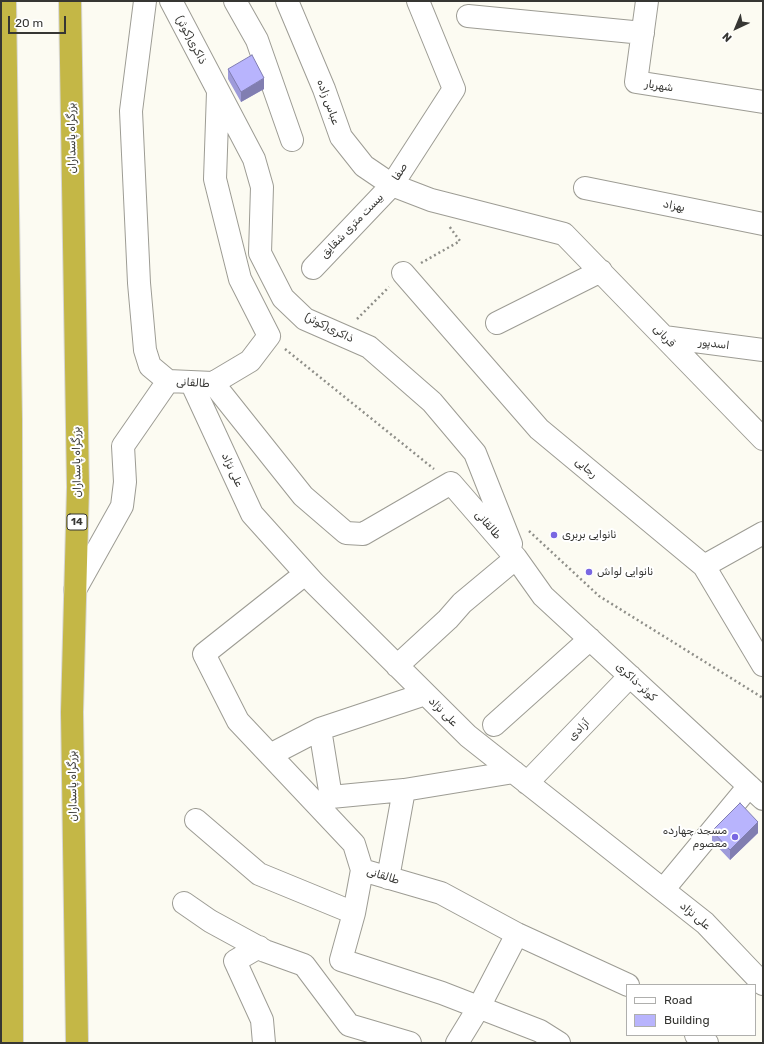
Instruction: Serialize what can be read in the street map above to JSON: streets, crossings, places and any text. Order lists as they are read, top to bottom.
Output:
{
  "streets": {
    "highway": ["بزرگراه پاسداران", "14"],
    "street": [
      "ذاکری(کوثر)",
      "شهریار",
      "عباس زاده",
      "صفا",
      "بهزاد",
      "بیست متری شقایق",
      "قربانی",
      "اسدپور",
      "طالقانی",
      "رجایی",
      "علی نژاد",
      "کوثر-ذاکری",
      "آزادی"
    ]
  },
  "crossings": [
    ["ذاکری(کوثر)", "طالقانی"],
    ["ذاکری(کوثر)", "کوثر-ذاکری"],
    ["عباس زاده", "صفا"],
    ["عباس زاده", "بیست متری شقایق"],
    ["صفا", "بیست متری شقایق"],
    ["صفا", "قربانی"],
    ["قربانی", "اسدپور"],
    ["طالقانی", "علی نژاد"],
    ["طالقانی", "کوثر-ذاکری"],
    ["علی نژاد", "آزادی"],
    ["کوثر-ذاکری", "آزادی"]
  ],
  "places": ["نانوایی بربری", "نانوایی لواش", "مسجد چهارده معصوم"],
  "legend": ["Road", "Building"],
  "scale_bar": "20 m",
  "north": "bottom left"
}
